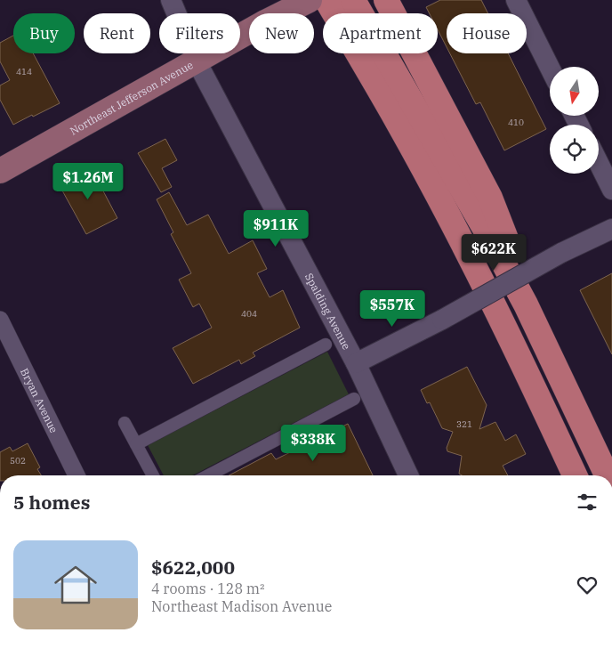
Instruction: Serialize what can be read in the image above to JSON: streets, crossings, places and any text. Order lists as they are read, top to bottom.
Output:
{
  "streets": {
    "main road": ["Northeast Jefferson Avenue"],
    "street": ["Spalding Avenue", "Bryan Avenue"]
  },
  "crossings": [
    ["Northeast Jefferson Avenue", "Spalding Avenue"]
  ],
  "house_numbers": [
    "414",
    "410",
    "404",
    "321",
    "502"
  ],
  "north": "bottom",
  "page": {
    "chip": [
      "Buy",
      "Rent",
      "Filters",
      "New",
      "Apartment",
      "House"
    ],
    "price": [
      "$1.26M",
      "$911K",
      "$622K",
      "$557K",
      "$338K"
    ],
    "heading": "5 homes",
    "list": [
      {
        "name": "$622,000",
        "note": "4 rooms · 128 m² · Northeast Madison Avenue"
      }
    ]
  }
}
